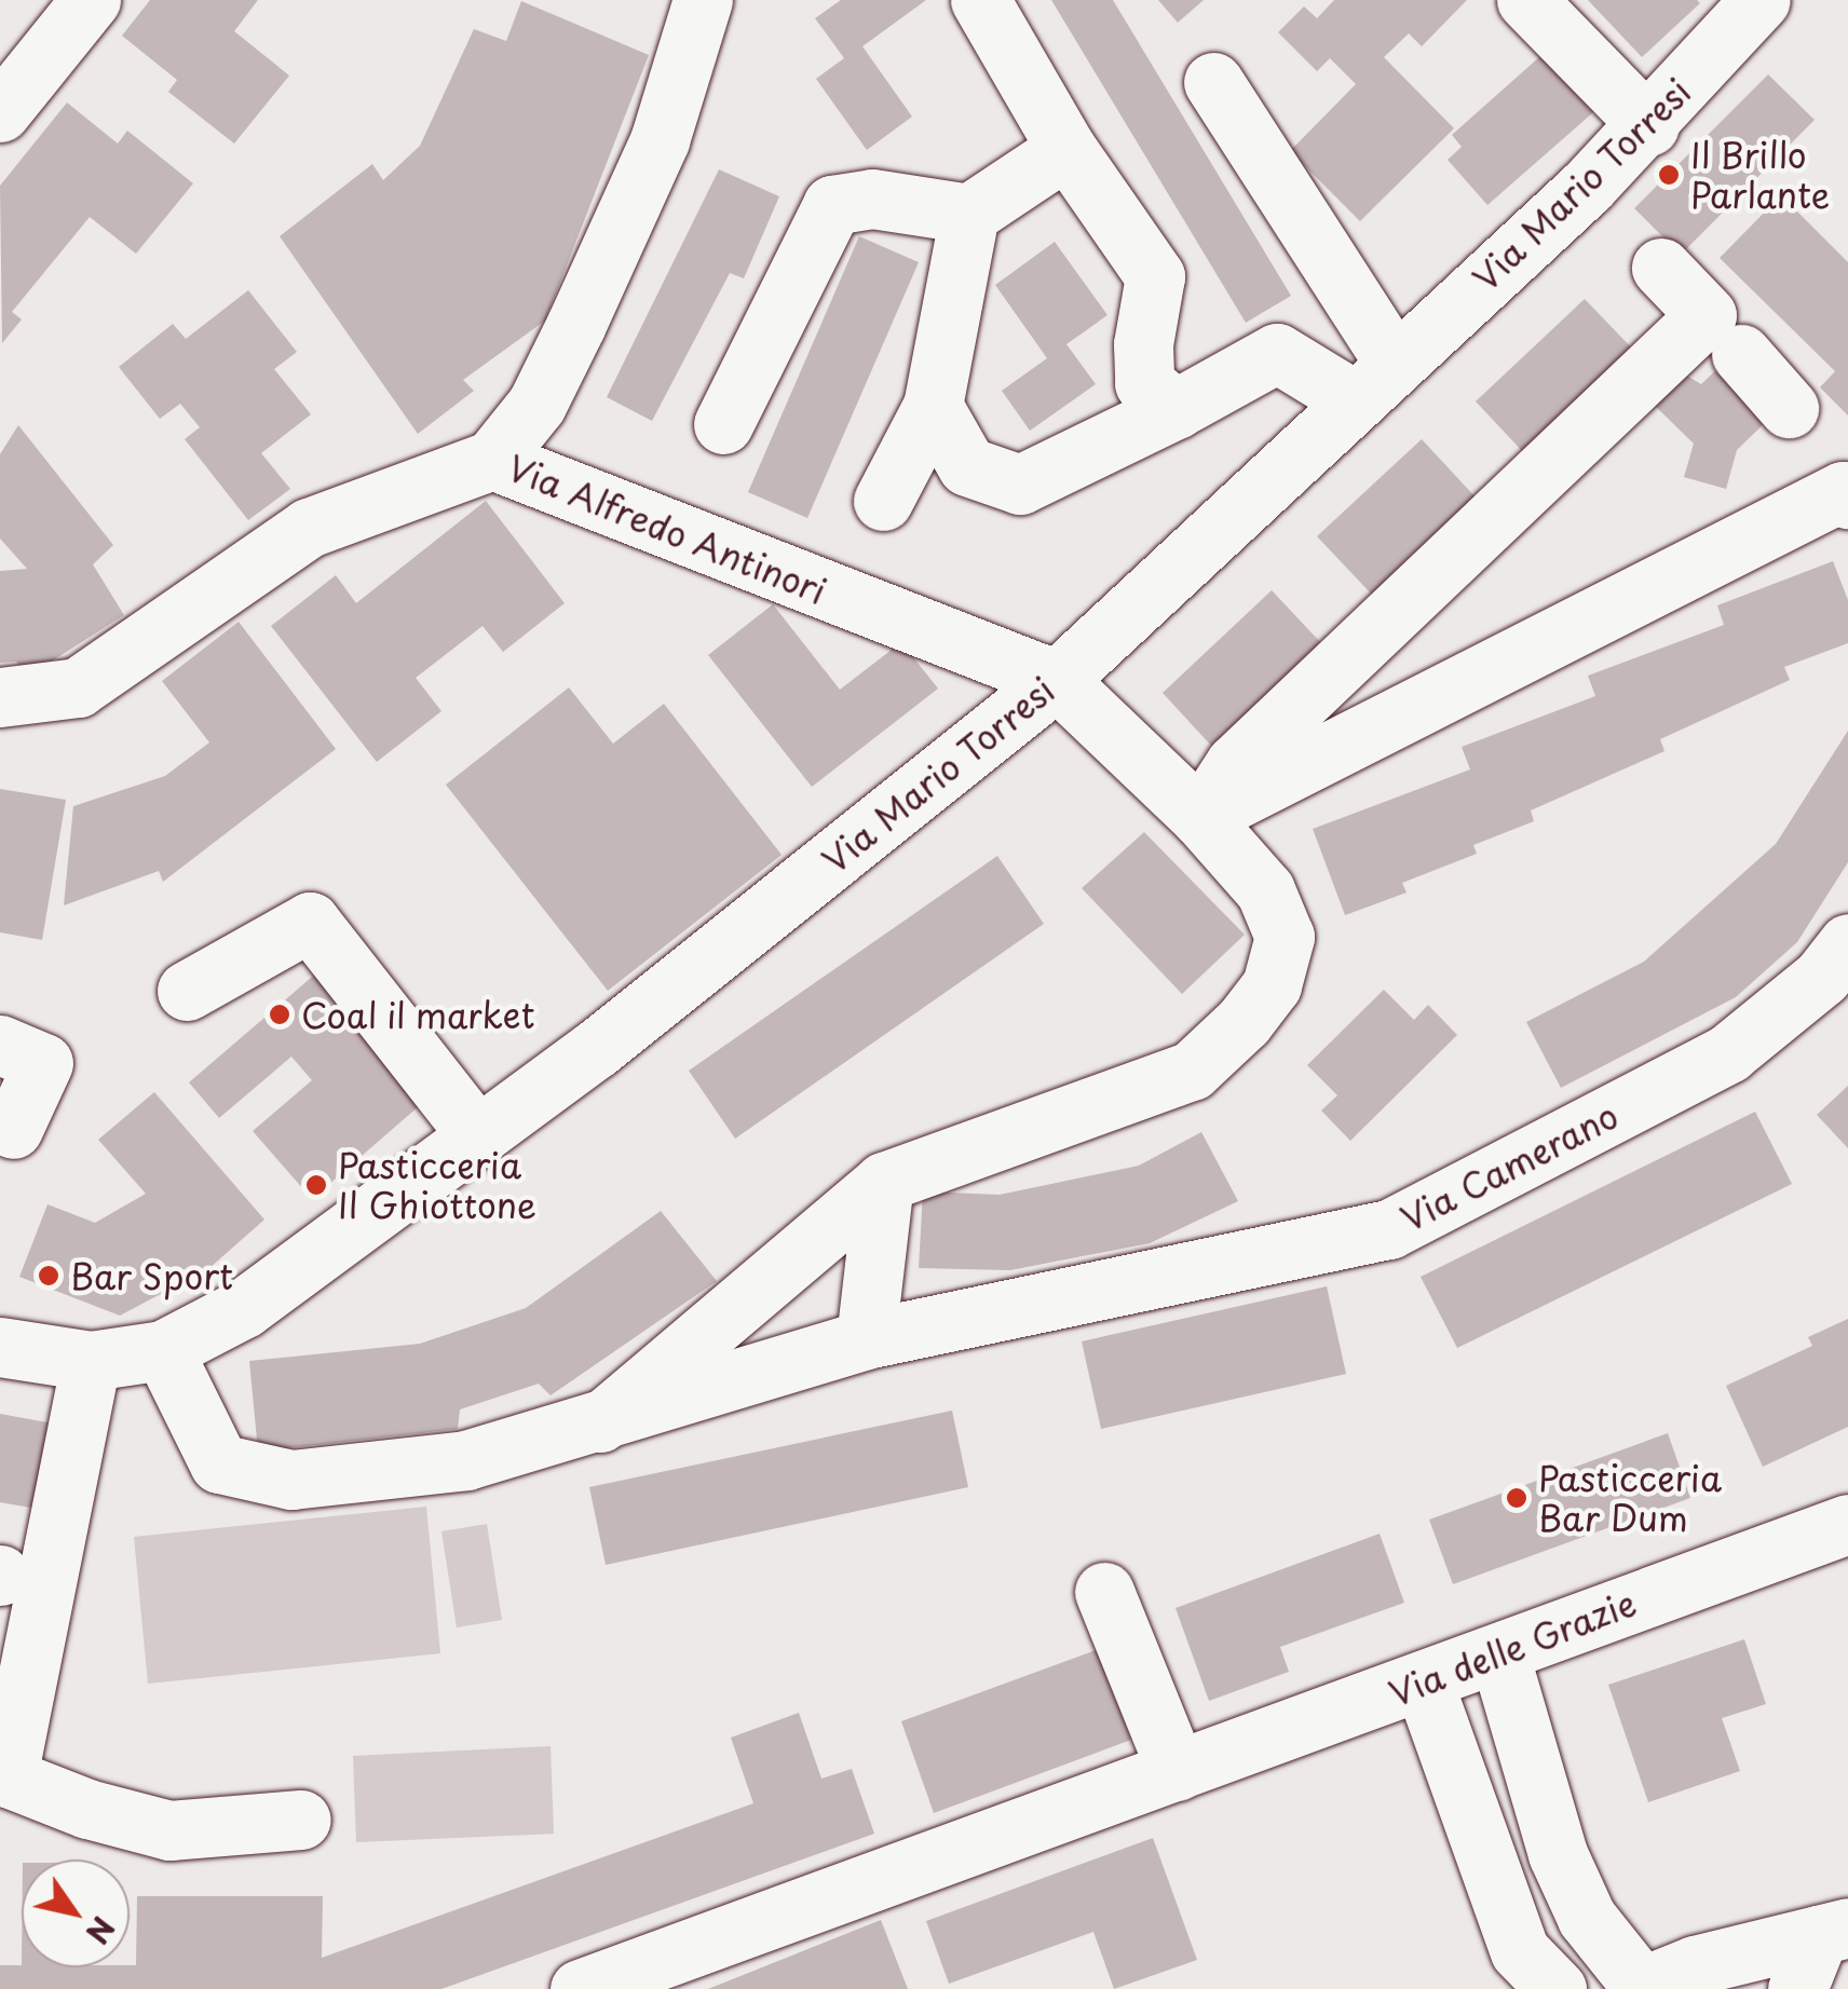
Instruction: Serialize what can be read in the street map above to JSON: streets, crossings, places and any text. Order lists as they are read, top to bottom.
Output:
{
  "streets": {
    "street": [
      "Via Mario Torresi",
      "Via Alfredo Antinori",
      "Via Camerano",
      "Via delle Grazie"
    ]
  },
  "crossings": [
    ["Via Mario Torresi", "Via Alfredo Antinori"],
    ["Via Mario Torresi", "Via Camerano"],
    ["Via Alfredo Antinori", "Via Camerano"]
  ],
  "places": [
    "Il Brillo Parlante",
    "Coal il market",
    "Pasticceria Il Ghiottone",
    "Bar Sport",
    "Pasticceria Bar Dum"
  ],
  "north": "bottom right"
}
